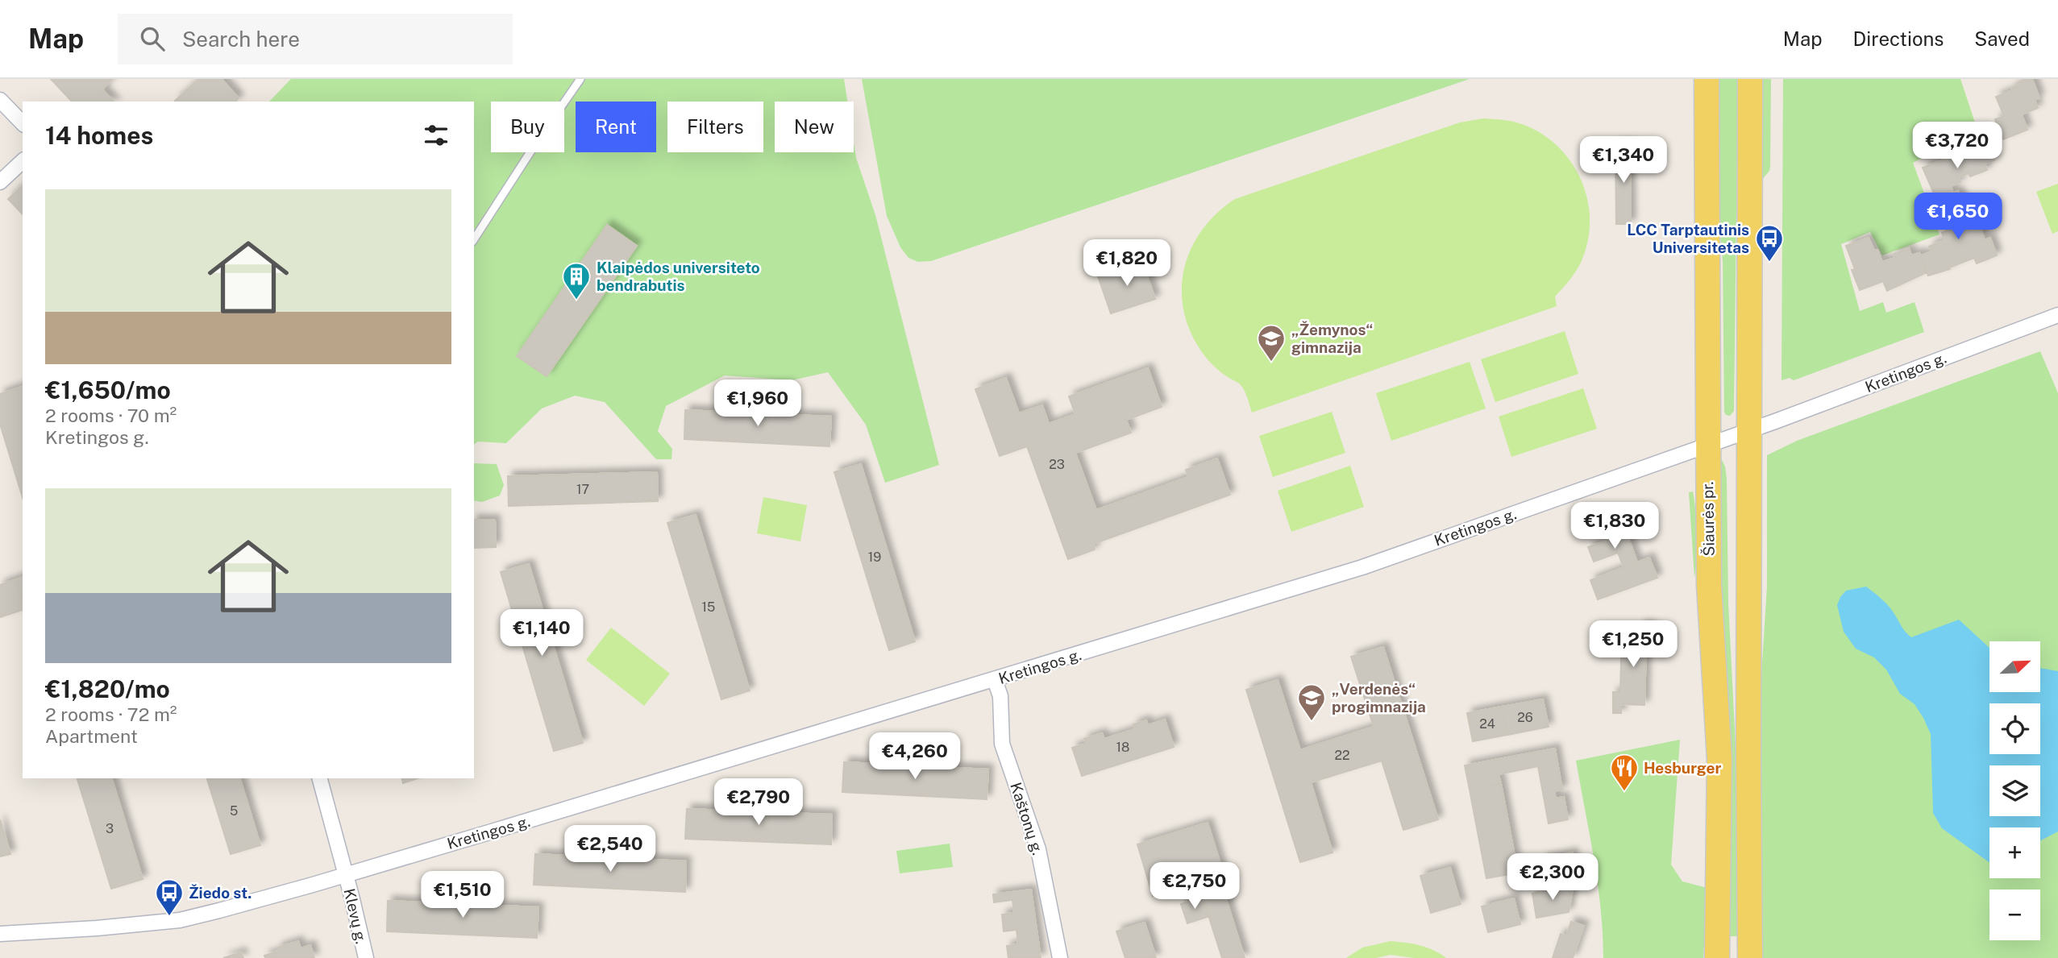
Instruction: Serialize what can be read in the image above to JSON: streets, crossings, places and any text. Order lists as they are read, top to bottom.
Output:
{
  "streets": {
    "main road": ["Šiaurės pr."],
    "street": ["Kretingos g.", "Kaštonų g.", "Klevų g."]
  },
  "crossings": [
    ["Kretingos g.", "Šiaurės pr."],
    ["Kretingos g.", "Kaštonų g."],
    ["Kretingos g.", "Klevų g."]
  ],
  "places": {
    "bus stop": ["LCC Tarptautinis Universitetas", "Žiedo st."],
    "building": ["Klaipėdos universiteto bendrabutis"],
    "school or university": ["„Žemynos“ gimnazija", "„Verdenės“ progimnazija"],
    "restaurant": ["Hesburger"]
  },
  "house_numbers": [
    "23",
    "17",
    "19",
    "15",
    "26",
    "24",
    "18",
    "22",
    "5",
    "3"
  ],
  "north": "top right",
  "page": {
    "header": "Map",
    "search": "Search here",
    "nav": ["Map", "Directions", "Saved"],
    "chip": [
      "Buy",
      "Rent",
      "Filters",
      "New"
    ],
    "heading": "14 homes",
    "price": [
      "€3,720",
      "€1,340",
      "€1,650",
      "€1,820",
      "€1,960",
      "€1,830",
      "€1,140",
      "€1,250",
      "€4,260",
      "€2,790",
      "€2,540",
      "€2,300",
      "€2,750",
      "€1,510"
    ],
    "list": [
      {
        "name": "€1,650/mo",
        "note": "2 rooms · 70 m² · Kretingos g."
      },
      {
        "name": "€1,820/mo",
        "note": "2 rooms · 72 m² · Apartment"
      }
    ],
    "map_buttons": ["+", "−"]
  }
}
